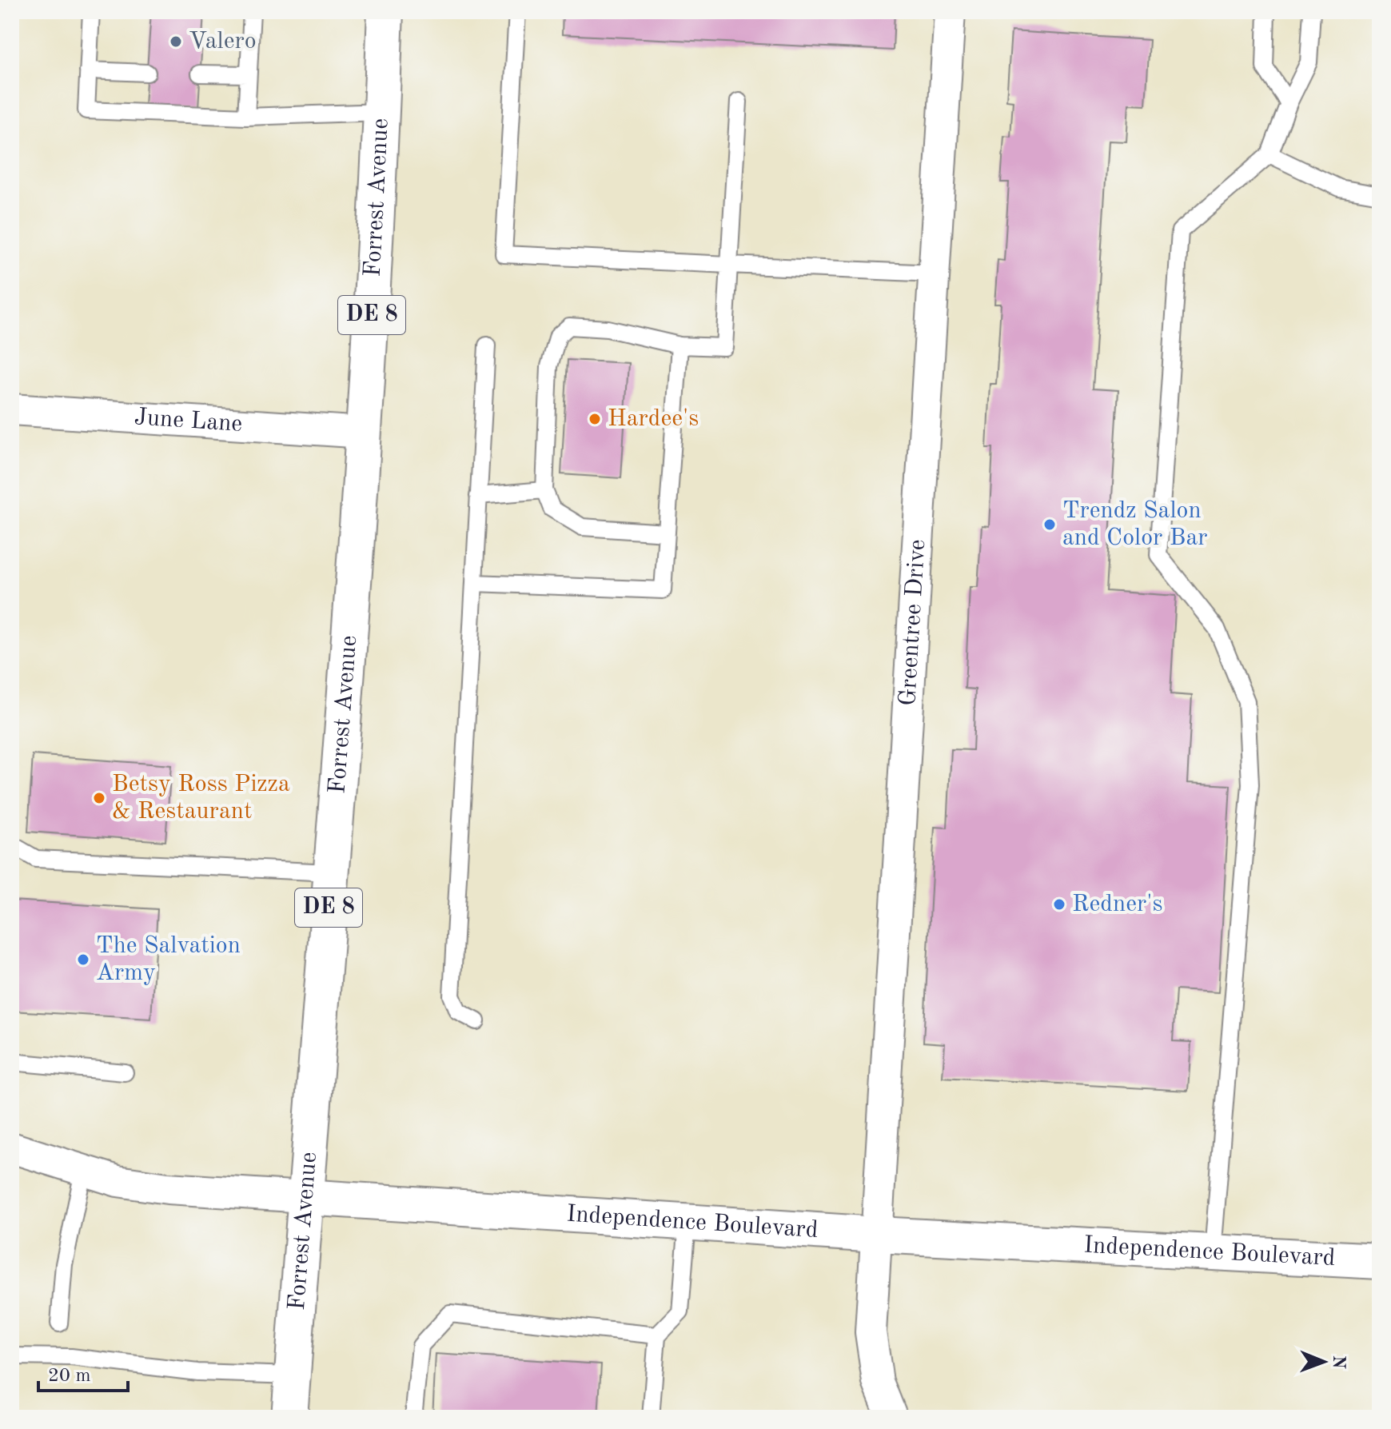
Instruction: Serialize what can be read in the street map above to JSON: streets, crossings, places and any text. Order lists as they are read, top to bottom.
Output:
{
  "streets": {
    "main road": ["Forrest Avenue", "DE 8", "Independence Boulevard"],
    "street": ["June Lane", "Greentree Drive"]
  },
  "crossings": [
    ["Forrest Avenue", "June Lane"],
    ["Forrest Avenue", "Independence Boulevard"],
    ["Greentree Drive", "Independence Boulevard"]
  ],
  "places": [
    "Valero",
    "Hardee's",
    "Trendz Salon and Color Bar",
    "Betsy Ross Pizza & Restaurant",
    "Redner's",
    "The Salvation Army"
  ],
  "scale_bar": "20 m",
  "north": "right"
}
